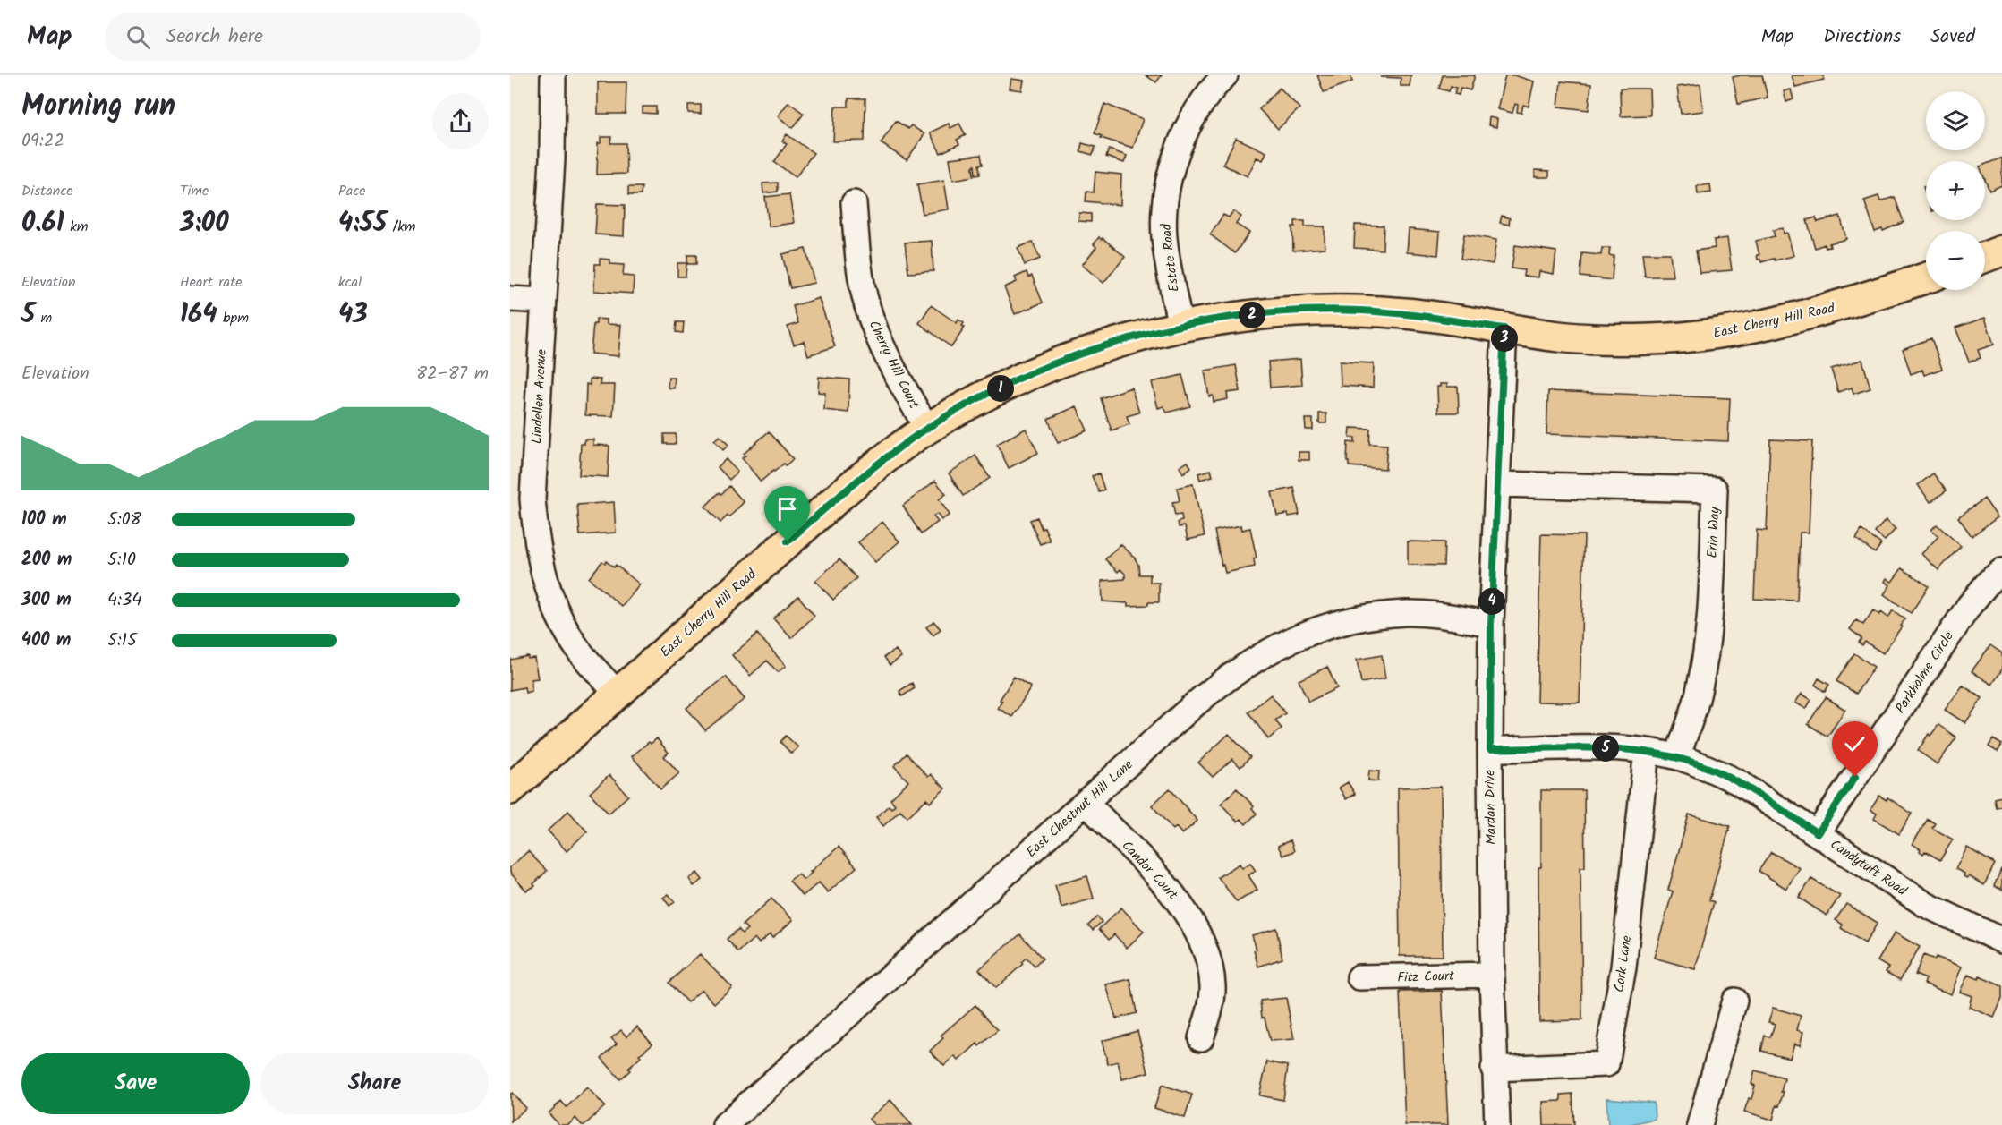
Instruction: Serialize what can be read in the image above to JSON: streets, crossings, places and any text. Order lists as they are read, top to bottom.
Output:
{
  "streets": {
    "main road": ["East Cherry Hill Road"],
    "street": [
      "Estate Road",
      "Cherry Hill Court",
      "Lindellen Avenue",
      "Erin Way",
      "Parkholme Circle",
      "Mardan Drive",
      "East Chestnut Hill Lane",
      "Candytuft Road",
      "Candor Court",
      "Cork Lane",
      "Fitz Court"
    ]
  },
  "crossings": [
    ["Estate Road", "East Cherry Hill Road"],
    ["East Cherry Hill Road", "Cherry Hill Court"],
    ["East Cherry Hill Road", "Lindellen Avenue"],
    ["East Cherry Hill Road", "Mardan Drive"],
    ["Erin Way", "Mardan Drive"],
    ["Erin Way", "Candytuft Road"],
    ["Parkholme Circle", "Candytuft Road"],
    ["Mardan Drive", "East Chestnut Hill Lane"],
    ["Mardan Drive", "Candytuft Road"],
    ["Mardan Drive", "Cork Lane"],
    ["Mardan Drive", "Fitz Court"],
    ["East Chestnut Hill Lane", "Candor Court"],
    ["Candytuft Road", "Cork Lane"]
  ],
  "page": {
    "header": "Map",
    "search": "Search here",
    "nav": ["Map", "Directions", "Saved"],
    "heading": ["Morning run", "09:22"],
    "map_buttons": ["+", "−"],
    "stats": [
      ["Distance", "0.61 km"],
      ["Time", "3:00"],
      ["Pace", "4:55 /km"],
      ["Elevation", "5 m"],
      ["Heart rate", "164 bpm"],
      ["kcal", "43"]
    ],
    "pins": [
      "2",
      "3",
      "1",
      "4",
      "5"
    ],
    "chart": ["Elevation", "82–87 m"],
    "list": [
      {
        "name": "100 m",
        "note": "5:08"
      },
      {
        "name": "200 m",
        "note": "5:10"
      },
      {
        "name": "300 m",
        "note": "4:34"
      },
      {
        "name": "400 m",
        "note": "5:15"
      }
    ],
    "buttons": ["Save", "Share"]
  }
}
